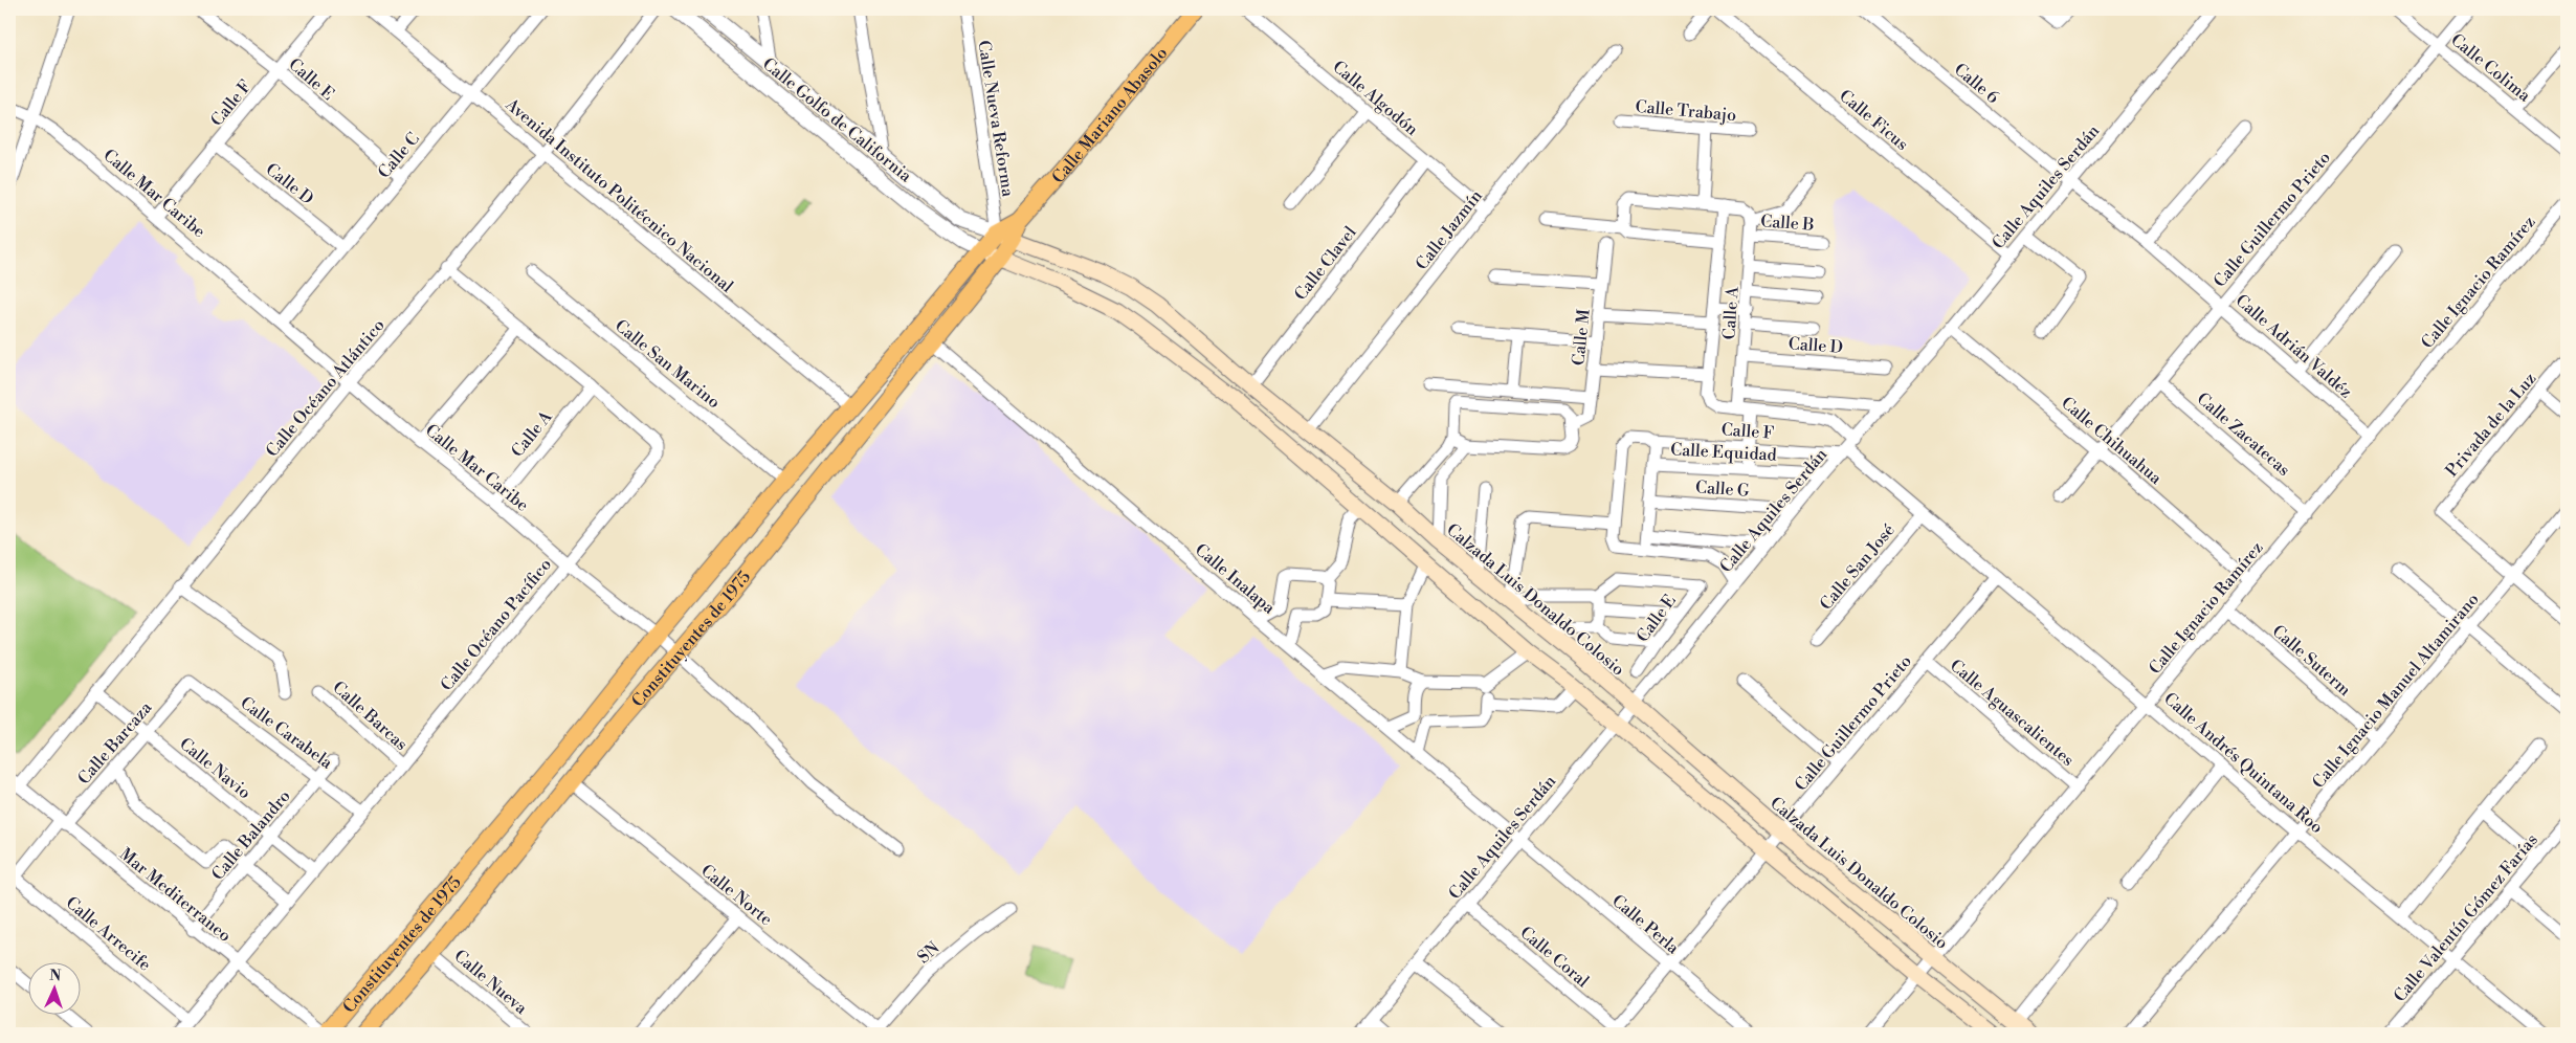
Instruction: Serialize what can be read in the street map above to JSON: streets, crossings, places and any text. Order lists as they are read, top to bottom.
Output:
{
  "streets": {
    "main road": ["Calle Mariano Abasolo", "Calzada Luis Donaldo Colosio", "Constituyentes de 1975"],
    "street": [
      "Calle Colima",
      "Calle E",
      "Calle 6",
      "Calle Algodón",
      "Calle F",
      "Calle Trabajo",
      "Calle Nueva Reforma",
      "Calle Golfo de California",
      "Calle Ficus",
      "Calle C",
      "Calle D",
      "Calle Aquiles Serdán",
      "Calle Mar Caribe",
      "Avenida Instituto Politécnico Nacional",
      "Calle Guillermo Prieto",
      "Calle B",
      "Calle Jazmín",
      "Calle Clavel",
      "Calle Ignacio Ramírez",
      "Calle A",
      "Calle M",
      "Calle Adrián Valdéz",
      "Calle San Marino",
      "Calle Océano Atlántico",
      "Privada de la Luz",
      "Calle Zacatecas",
      "Calle Chihuahua",
      "Calle Equidad",
      "Calle G",
      "Calle San José",
      "Calle Inalapa",
      "Calle Océano Pacífico",
      "Calle Suterm",
      "Calle Ignacio Manuel Altamirano",
      "Calle Aguascalientes",
      "Calle Barcas",
      "Calle Carabela",
      "Calle Barcaza",
      "Calle Andrés Quintana Roo",
      "Calle Navio",
      "Calle Balandro",
      "Mar Mediterraneo",
      "Calle Norte",
      "Calle Valentín Gómez Farías",
      "Calle Perla",
      "Calle Arrecife",
      "SN",
      "Calle Coral",
      "Calle Nueva"
    ]
  },
  "crossings": [
    ["Calle Colima", "Calle Guillermo Prieto"],
    ["Calle E", "Calle F"],
    ["Calle E", "Calle C"],
    ["Calle 6", "Calle Aquiles Serdán"],
    ["Calle 6", "Calle Adrián Valdéz"],
    ["Calle Algodón", "Calle Jazmín"],
    ["Calle Algodón", "Calle Clavel"],
    ["Calle F", "Calle D"],
    ["Calle F", "Calle Aquiles Serdán"],
    ["Calle F", "Calle Mar Caribe"],
    ["Calle F", "Calle A"],
    ["Calle F", "Calle Andrés Quintana Roo"],
    ["Calle Mariano Abasolo", "Constituyentes de 1975"],
    ["Calle Nueva Reforma", "Calle Golfo de California"],
    ["Calle Nueva Reforma", "Calzada Luis Donaldo Colosio"],
    ["Calle Nueva Reforma", "Constituyentes de 1975"],
    ["Calle Golfo de California", "Calzada Luis Donaldo Colosio"],
    ["Calle Golfo de California", "Constituyentes de 1975"],
    ["Calle Ficus", "Calle Aquiles Serdán"],
    ["Calle C", "Calle D"],
    ["Calle C", "Calle Mar Caribe"],
    ["Calle C", "Avenida Instituto Politécnico Nacional"],
    ["Calle D", "Calle A"],
    ["Calle Aquiles Serdán", "Calle Adrián Valdéz"],
    ["Calle Aquiles Serdán", "Calle Chihuahua"],
    ["Calle Aquiles Serdán", "Calle Equidad"],
    ["Calle Aquiles Serdán", "Calle G"],
    ["Calle Aquiles Serdán", "Calle Inalapa"],
    ["Calle Aquiles Serdán", "Calzada Luis Donaldo Colosio"],
    ["Calle Aquiles Serdán", "Calle Andrés Quintana Roo"],
    ["Calle Aquiles Serdán", "Calle Perla"],
    ["Calle Aquiles Serdán", "Calle Coral"],
    ["Calle Mar Caribe", "Calle A"],
    ["Calle Mar Caribe", "Calle Océano Atlántico"],
    ["Calle Mar Caribe", "Calle Océano Pacífico"],
    ["Calle Mar Caribe", "Constituyentes de 1975"],
    ["Avenida Instituto Politécnico Nacional", "Calle Océano Atlántico"],
    ["Avenida Instituto Politécnico Nacional", "Constituyentes de 1975"],
    ["Calle Guillermo Prieto", "Calle Adrián Valdéz"],
    ["Calle Guillermo Prieto", "Calle Zacatecas"],
    ["Calle Guillermo Prieto", "Calle Chihuahua"],
    ["Calle Guillermo Prieto", "Calzada Luis Donaldo Colosio"],
    ["Calle Guillermo Prieto", "Calle Aguascalientes"],
    ["Calle Guillermo Prieto", "Calle Andrés Quintana Roo"],
    ["Calle Guillermo Prieto", "Calle Perla"],
    ["Calle Guillermo Prieto", "Calle Coral"],
    ["Calle B", "Calle A"],
    ["Calle Jazmín", "Calzada Luis Donaldo Colosio"],
    ["Calle Clavel", "Calzada Luis Donaldo Colosio"],
    ["Calle Ignacio Ramírez", "Calle Adrián Valdéz"],
    ["Calle Ignacio Ramírez", "Calle Zacatecas"],
    ["Calle Ignacio Ramírez", "Calle Chihuahua"],
    ["Calle Ignacio Ramírez", "Calzada Luis Donaldo Colosio"],
    ["Calle Ignacio Ramírez", "Calle Suterm"],
    ["Calle Ignacio Ramírez", "Calle Aguascalientes"],
    ["Calle Ignacio Ramírez", "Calle Andrés Quintana Roo"],
    ["Calle A", "Calle Equidad"],
    ["Calle A", "Calle Océano Pacífico"],
    ["Calle A", "Calle Andrés Quintana Roo"],
    ["Calle San Marino", "Constituyentes de 1975"],
    ["Calle Océano Atlántico", "Calle Océano Pacífico"],
    ["Calle Océano Atlántico", "Calle Navio"],
    ["Calle Océano Atlántico", "Mar Mediterraneo"],
    ["Privada de la Luz", "Calle Ignacio Manuel Altamirano"],
    ["Calle San José", "Calle Andrés Quintana Roo"],
    ["Calle Inalapa", "Constituyentes de 1975"],
    ["Calle Inalapa", "Calle Perla"],
    ["Calzada Luis Donaldo Colosio", "Constituyentes de 1975"],
    ["Calle Océano Pacífico", "Calle Barcas"],
    ["Calle Océano Pacífico", "Calle Carabela"],
    ["Calle Océano Pacífico", "Calle Navio"],
    ["Calle Océano Pacífico", "Mar Mediterraneo"],
    ["Calle Océano Pacífico", "Calle Arrecife"],
    ["Constituyentes de 1975", "Mar Mediterraneo"],
    ["Constituyentes de 1975", "Calle Norte"],
    ["Constituyentes de 1975", "Calle Nueva"],
    ["Calle Suterm", "Calle Ignacio Manuel Altamirano"],
    ["Calle Ignacio Manuel Altamirano", "Calle Andrés Quintana Roo"],
    ["Calle Carabela", "Calle Barcaza"],
    ["Calle Carabela", "Calle Balandro"],
    ["Calle Barcaza", "Calle Navio"],
    ["Calle Barcaza", "Mar Mediterraneo"],
    ["Calle Barcaza", "Calle Arrecife"],
    ["Calle Andrés Quintana Roo", "Calle Valentín Gómez Farías"],
    ["Calle Navio", "Calle Balandro"],
    ["Calle Balandro", "Mar Mediterraneo"],
    ["Calle Norte", "SN"]
  ],
  "north": "top"
}
